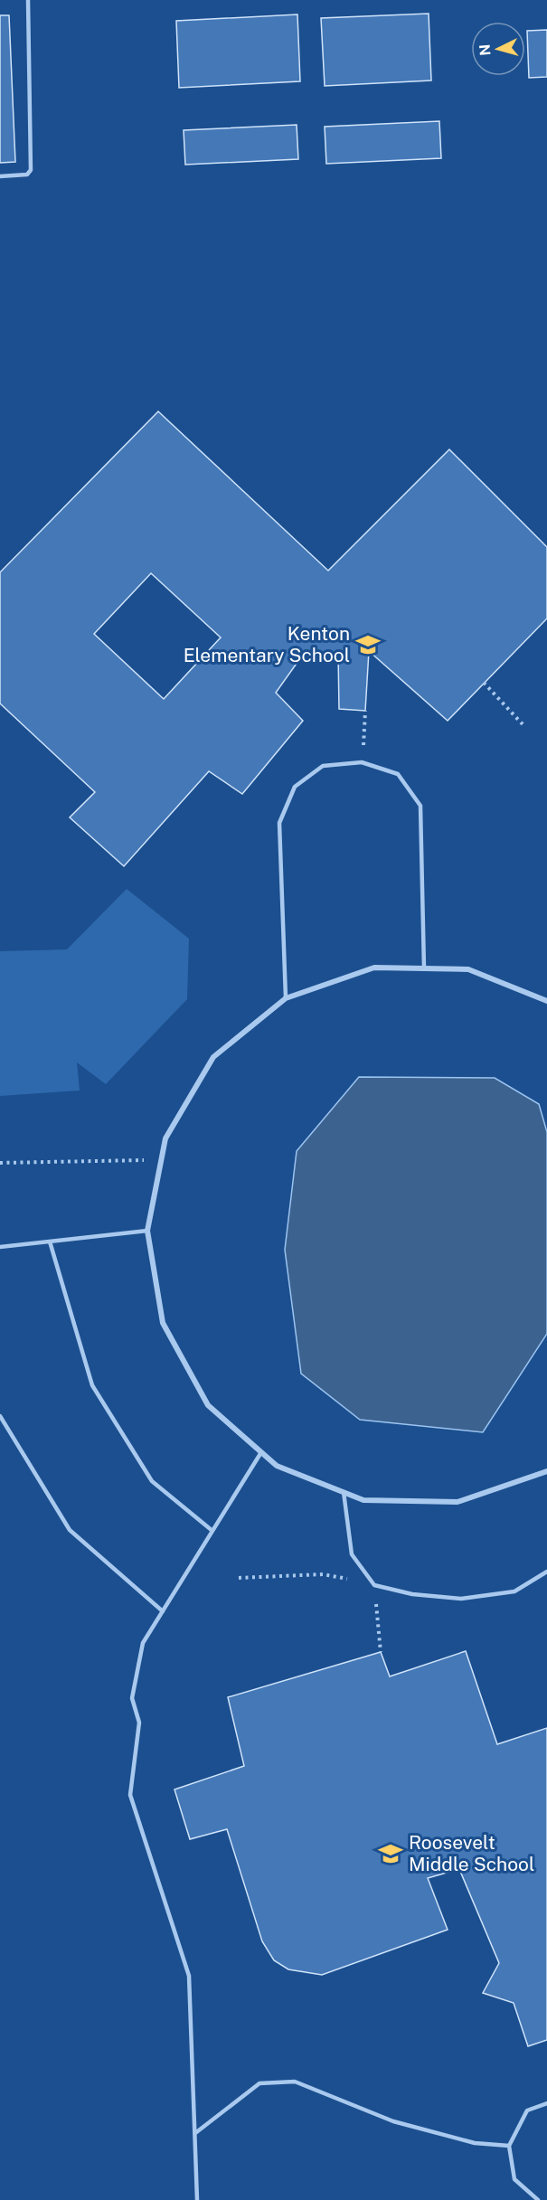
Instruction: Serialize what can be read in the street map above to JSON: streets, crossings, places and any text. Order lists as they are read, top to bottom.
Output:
{
  "places": {
    "school or university": ["Kenton Elementary School", "Roosevelt Middle School"]
  },
  "north": "left"
}
